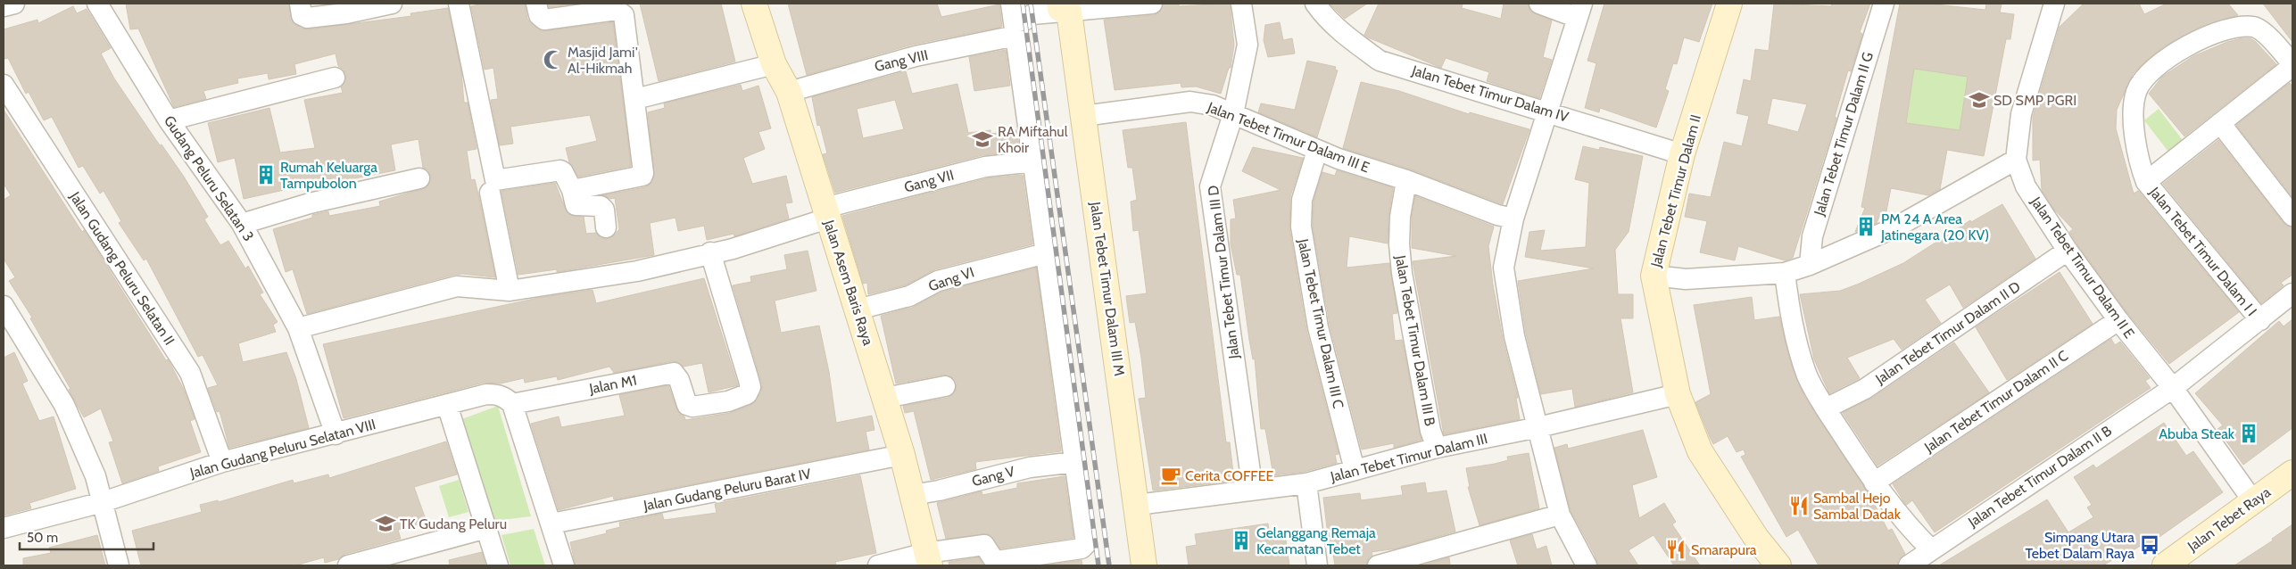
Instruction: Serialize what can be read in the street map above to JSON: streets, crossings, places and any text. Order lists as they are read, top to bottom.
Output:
{
  "streets": {
    "street": [
      "Gang VIII",
      "Jalan Tebet Timur Dalam IV",
      "Jalan Tebet Timur Dalam II G",
      "Jalan Tebet Timur Dalam III E",
      "Gudang Peluru Selatan 3",
      "Gang VII",
      "Jalan Tebet Timur Dalam II",
      "Jalan Tebet Timur Dalam I I",
      "Jalan Tebet Timur Dalam II E",
      "Jalan Gudang Peluru Selatan II",
      "Jalan Tebet Timur Dalam III D",
      "Gang VI",
      "Jalan Asem Baris Raya",
      "Jalan Tebet Timur Dalam III M",
      "Jalan Tebet Timur Dalam III C",
      "Jalan Tebet Timur Dalam II D",
      "Jalan Tebet Timur Dalam III B",
      "Jalan M1",
      "Jalan Tebet Timur Dalam II C",
      "Jalan Gudang Peluru Selatan VIII",
      "Jalan Tebet Timur Dalam III",
      "Gang V",
      "Jalan Tebet Timur Dalam II B",
      "Jalan Gudang Peluru Barat IV",
      "Jalan Tebet Raya"
    ]
  },
  "crossings": [
    ["Gang VIII", "Jalan Asem Baris Raya"],
    ["Gang VIII", "Jalan Tebet Timur Dalam III M"],
    ["Jalan Tebet Timur Dalam IV", "Jalan Tebet Timur Dalam II"],
    ["Jalan Tebet Timur Dalam III E", "Jalan Tebet Timur Dalam III D"],
    ["Jalan Tebet Timur Dalam III E", "Jalan Tebet Timur Dalam III M"],
    ["Jalan Tebet Timur Dalam III E", "Jalan Tebet Timur Dalam III C"],
    ["Jalan Tebet Timur Dalam III E", "Jalan Tebet Timur Dalam III B"],
    ["Gudang Peluru Selatan 3", "Gang VII"],
    ["Gudang Peluru Selatan 3", "Jalan Gudang Peluru Selatan VIII"],
    ["Gang VII", "Jalan Asem Baris Raya"],
    ["Gang VII", "Jalan M1"],
    ["Jalan Tebet Timur Dalam II", "Jalan Tebet Timur Dalam III"],
    ["Jalan Tebet Timur Dalam I I", "Jalan Tebet Timur Dalam II B"],
    ["Jalan Tebet Timur Dalam II E", "Jalan Tebet Timur Dalam II D"],
    ["Jalan Tebet Timur Dalam II E", "Jalan Tebet Timur Dalam II C"],
    ["Jalan Tebet Timur Dalam II E", "Jalan Tebet Timur Dalam II B"],
    ["Jalan Tebet Timur Dalam II E", "Jalan Tebet Raya"],
    ["Jalan Gudang Peluru Selatan II", "Jalan Gudang Peluru Selatan VIII"],
    ["Jalan Tebet Timur Dalam III D", "Jalan Tebet Timur Dalam III"],
    ["Gang VI", "Jalan Asem Baris Raya"],
    ["Jalan Asem Baris Raya", "Gang V"],
    ["Jalan Asem Baris Raya", "Jalan Gudang Peluru Barat IV"],
    ["Jalan Tebet Timur Dalam III M", "Jalan Tebet Timur Dalam III"],
    ["Jalan Tebet Timur Dalam III C", "Jalan Tebet Timur Dalam III"],
    ["Jalan Tebet Timur Dalam III B", "Jalan Tebet Timur Dalam III"],
    ["Jalan M1", "Jalan Gudang Peluru Selatan VIII"]
  ],
  "places": {
    "mosque": ["Masjid Jami' Al-Hikmah"],
    "school or university": ["SD SMP PGRI", "RA Miftahul Khoir", "TK Gudang Peluru"],
    "building": [
      "Rumah Keluarga Tampubolon",
      "PM 24 A Area Jatinegara (20 KV)",
      "Abuba Steak",
      "Gelanggang Remaja Kecamatan Tebet"
    ],
    "cafe": ["Cerita COFFEE"],
    "restaurant": ["Sambal Hejo Sambal Dadak", "Smarapura"],
    "bus stop": ["Simpang Utara Tebet Dalam Raya"]
  },
  "scale_bar": "50 m"
}
